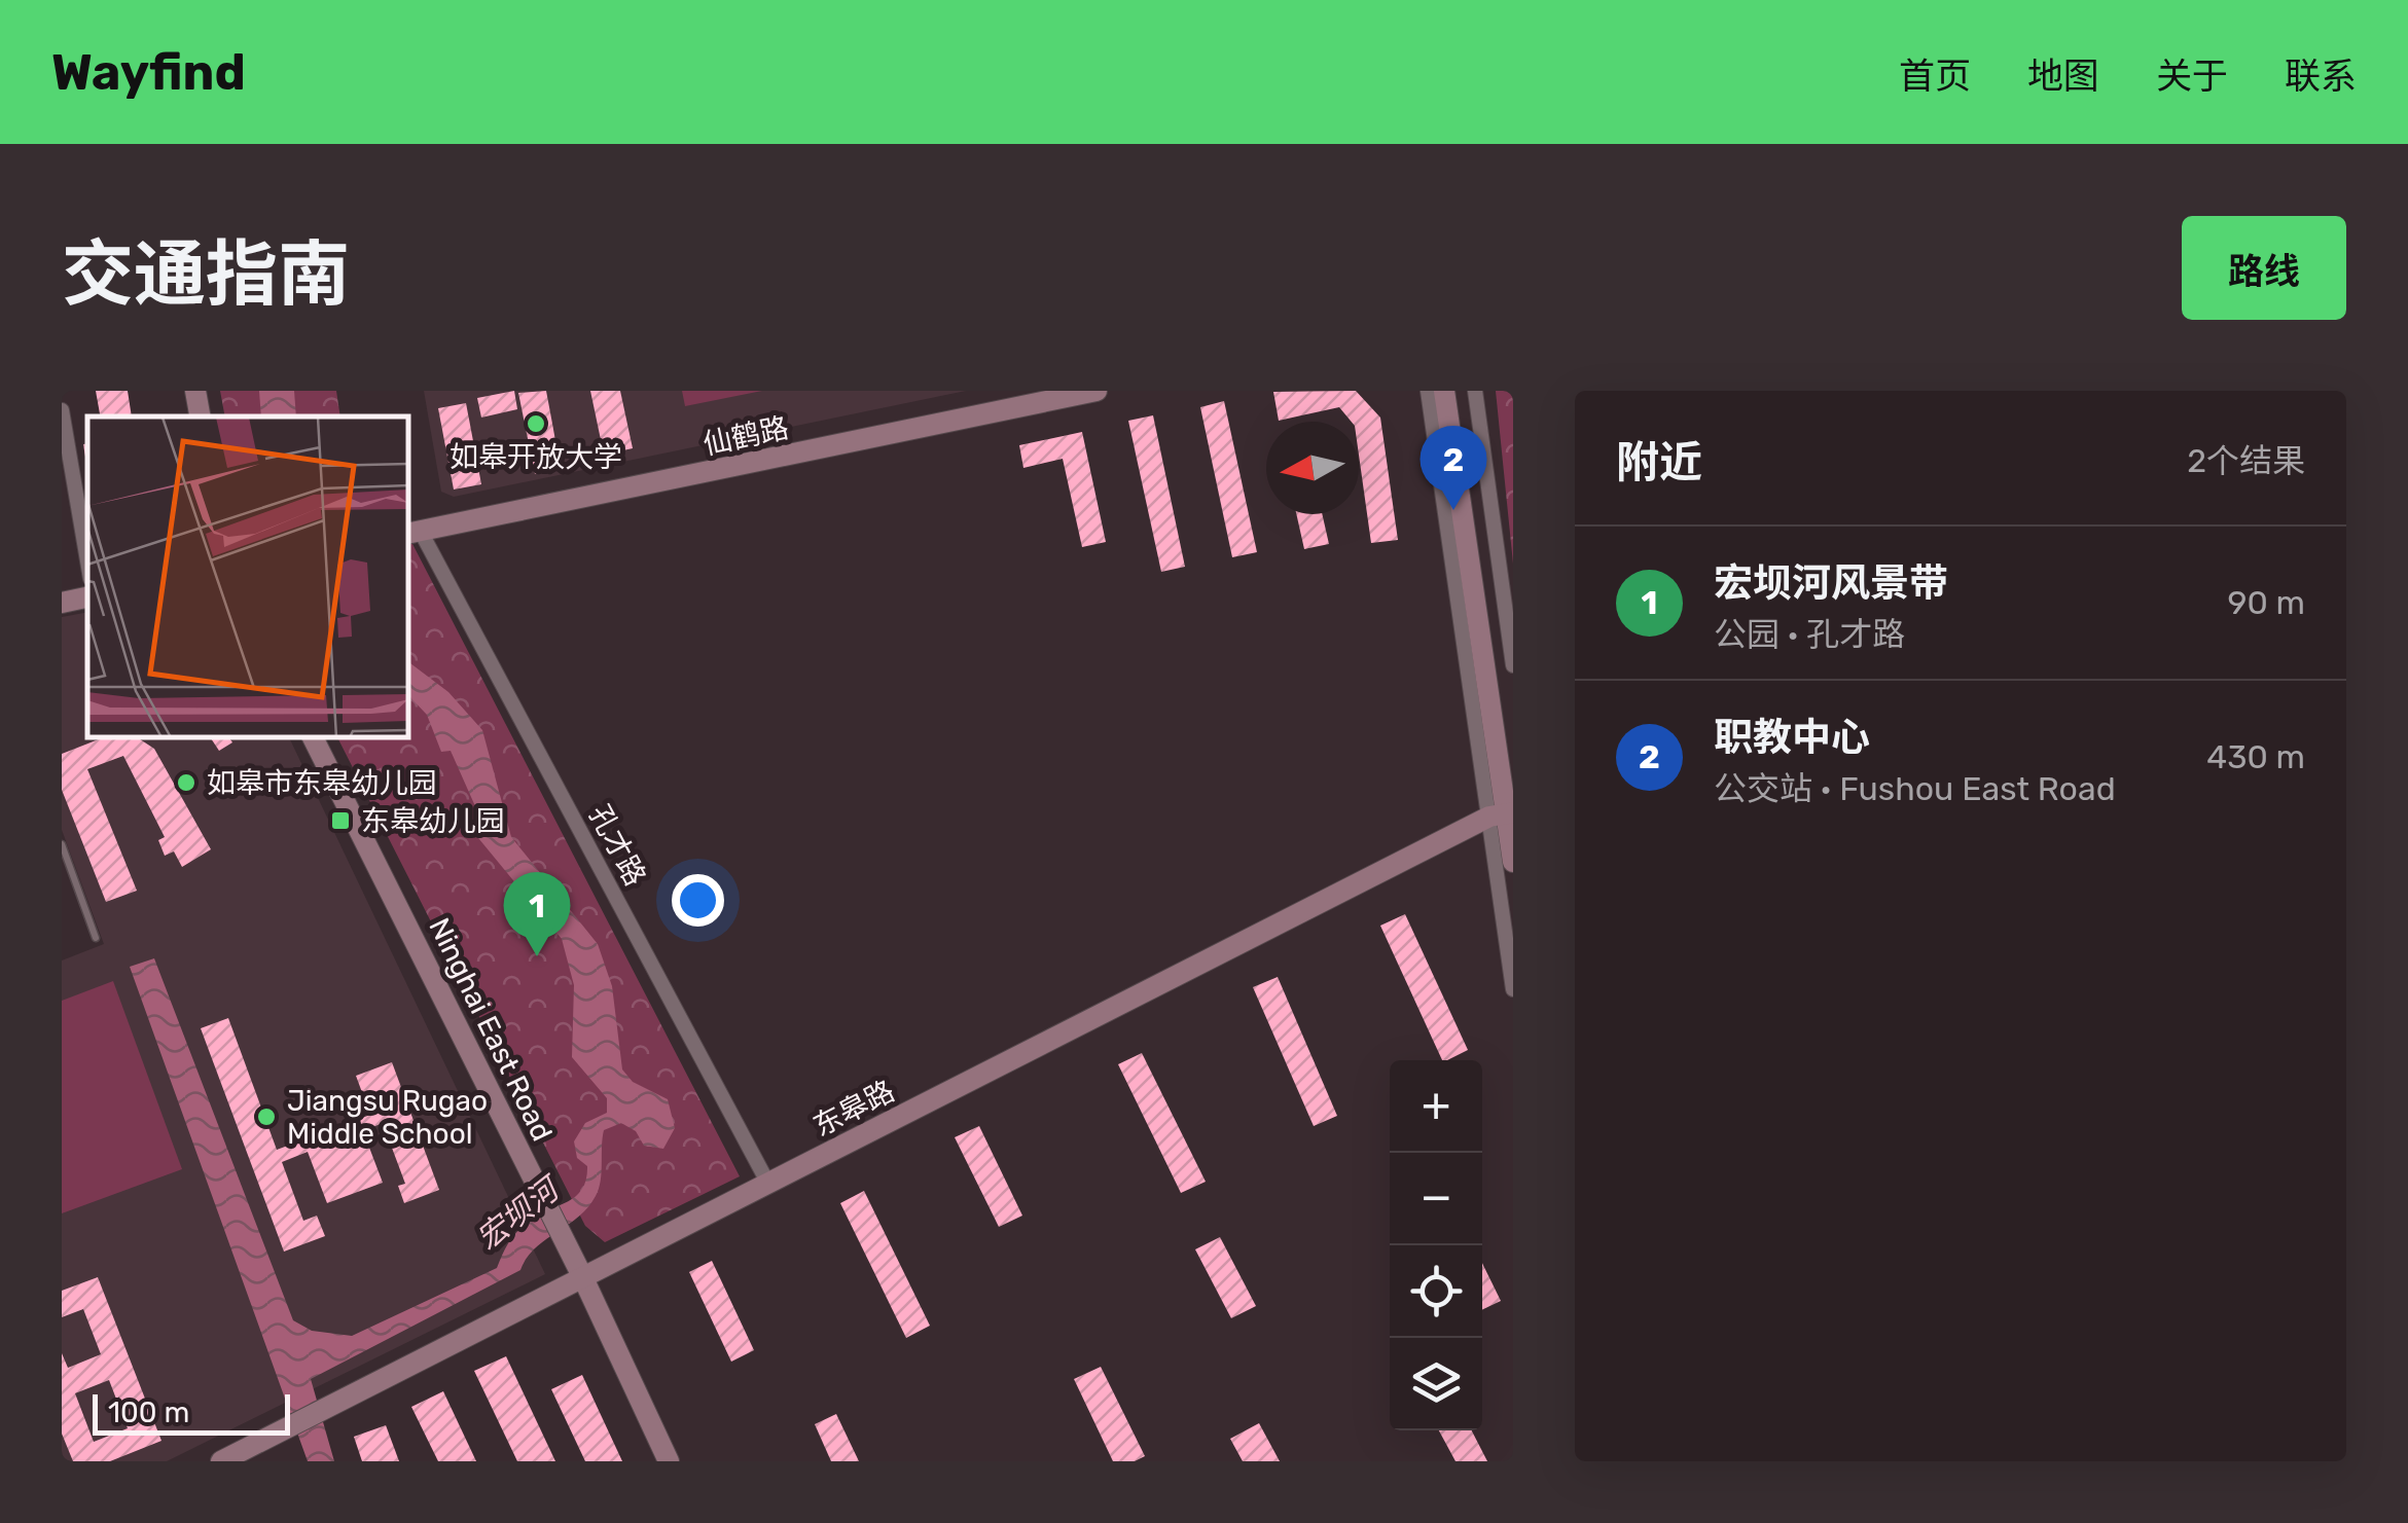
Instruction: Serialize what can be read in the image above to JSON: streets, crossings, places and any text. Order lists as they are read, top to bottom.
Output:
{
  "streets": {
    "street": [
      "仙鹤路",
      "孔才路",
      "Ninghai East Road",
      "东皋路"
    ]
  },
  "crossings": [
    ["仙鹤路", "孔才路"],
    ["孔才路", "东皋路"],
    ["Ninghai East Road", "东皋路"]
  ],
  "water": ["宏坝河"],
  "places": {
    "other": ["如皋开放大学", "如皋市东皋幼儿园", "Jiangsu Rugao Middle School"],
    "transit": ["东皋幼儿园"]
  },
  "scale_bar": "100 m",
  "north": "left",
  "page": {
    "header": "Wayfind",
    "nav": [
      "首页",
      "地图",
      "关于",
      "联系"
    ],
    "title": "交通指南",
    "buttons": "路线",
    "heading": ["附近", "2个结果"],
    "pins": ["2", "1"],
    "list": [
      {
        "mark": "1",
        "name": "宏坝河风景带",
        "note": "公园 · 孔才路",
        "value": "90 m"
      },
      {
        "mark": "2",
        "name": "职教中心",
        "note": "公交站 · Fushou East Road",
        "value": "430 m"
      }
    ],
    "map_buttons": ["+", "−"],
    "scale": "100 m"
  }
}
